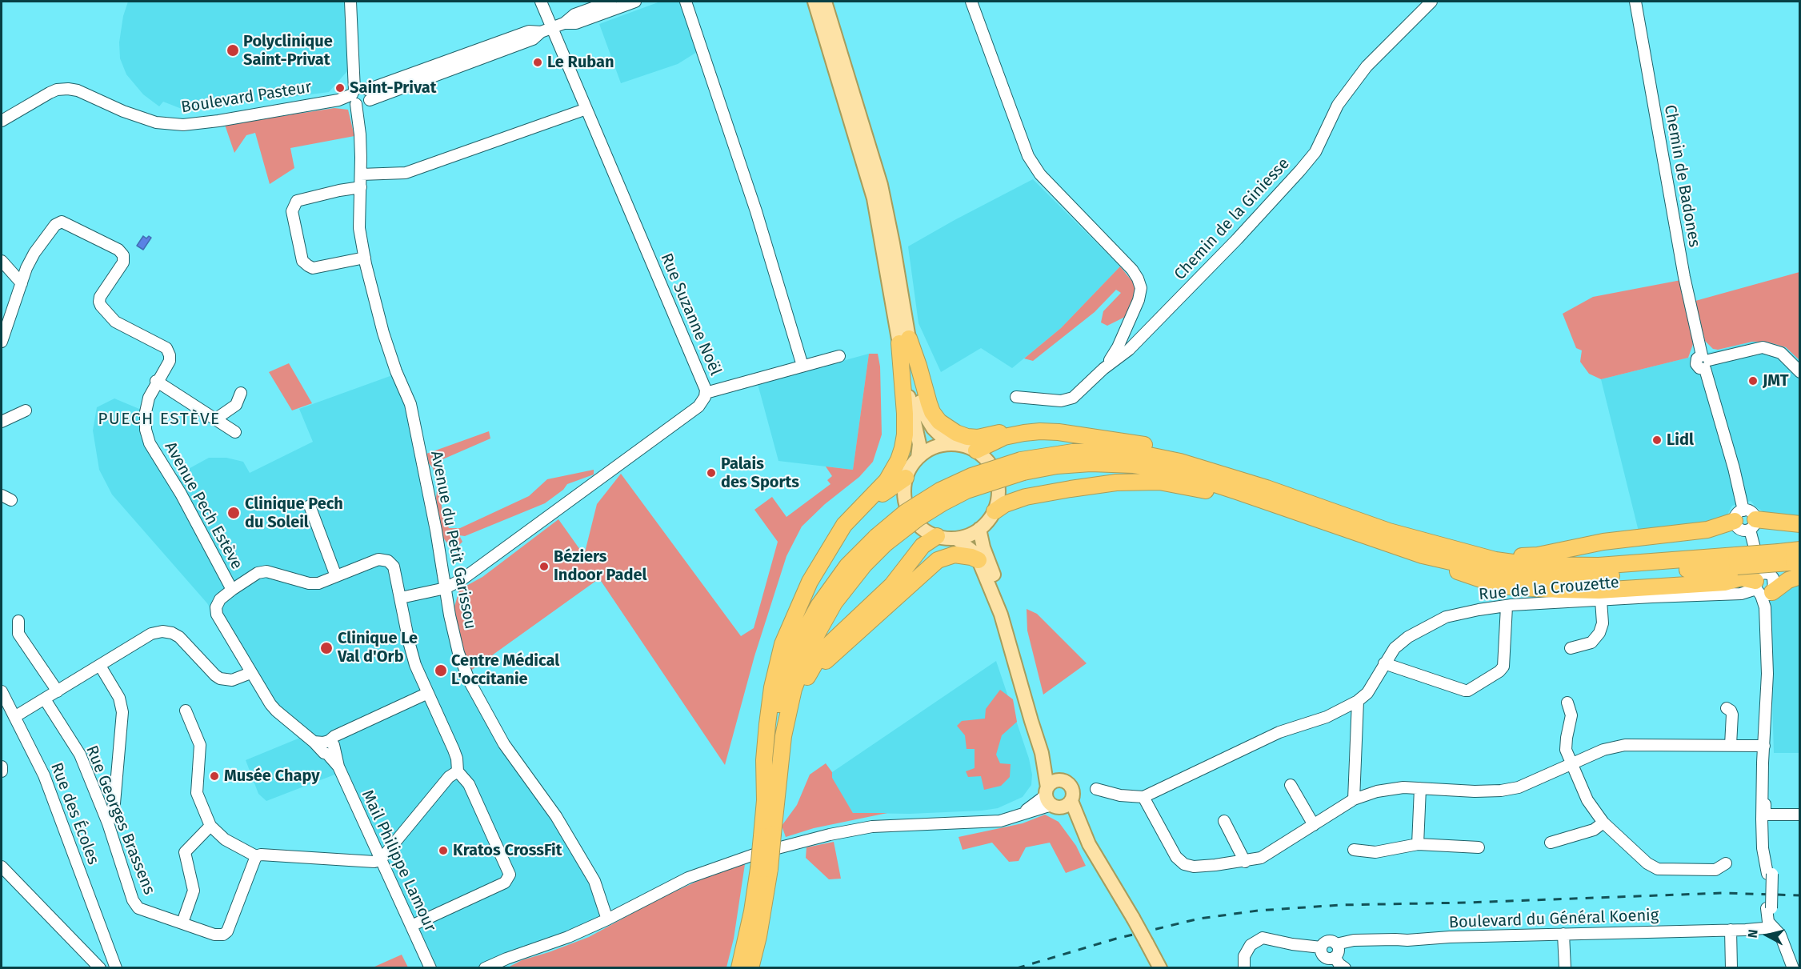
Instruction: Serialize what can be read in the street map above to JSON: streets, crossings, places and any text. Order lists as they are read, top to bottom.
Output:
{
  "streets": {
    "street": [
      "Boulevard Pasteur",
      "Chemin de Badones",
      "Chemin de la Giniesse",
      "Rue Suzanne Noël",
      "Avenue Pech Estève",
      "Avenue du Petit Garissou",
      "Rue de la Crouzette",
      "Rue des Écoles",
      "Rue Georges Brassens",
      "Mail Philippe Lamour",
      "Boulevard du Général Koenig"
    ]
  },
  "crossings": [
    ["Boulevard Pasteur", "Rue Suzanne Noël"],
    ["Boulevard Pasteur", "Avenue du Petit Garissou"],
    ["Chemin de Badones", "Rue de la Crouzette"],
    ["Chemin de Badones", "Boulevard du Général Koenig"],
    ["Rue Suzanne Noël", "Avenue du Petit Garissou"]
  ],
  "districts": ["PUECH ESTÈVE"],
  "places": [
    "Polyclinique Saint-Privat",
    "Le Ruban",
    "Saint-Privat",
    "JMT",
    "Lidl",
    "Palais des Sports",
    "Clinique Pech du Soleil",
    "Béziers Indoor Padel",
    "Clinique Le Val d'Orb",
    "Centre Médical L'occitanie",
    "Musée Chapy",
    "Kratos CrossFit"
  ],
  "north": "left"
}
